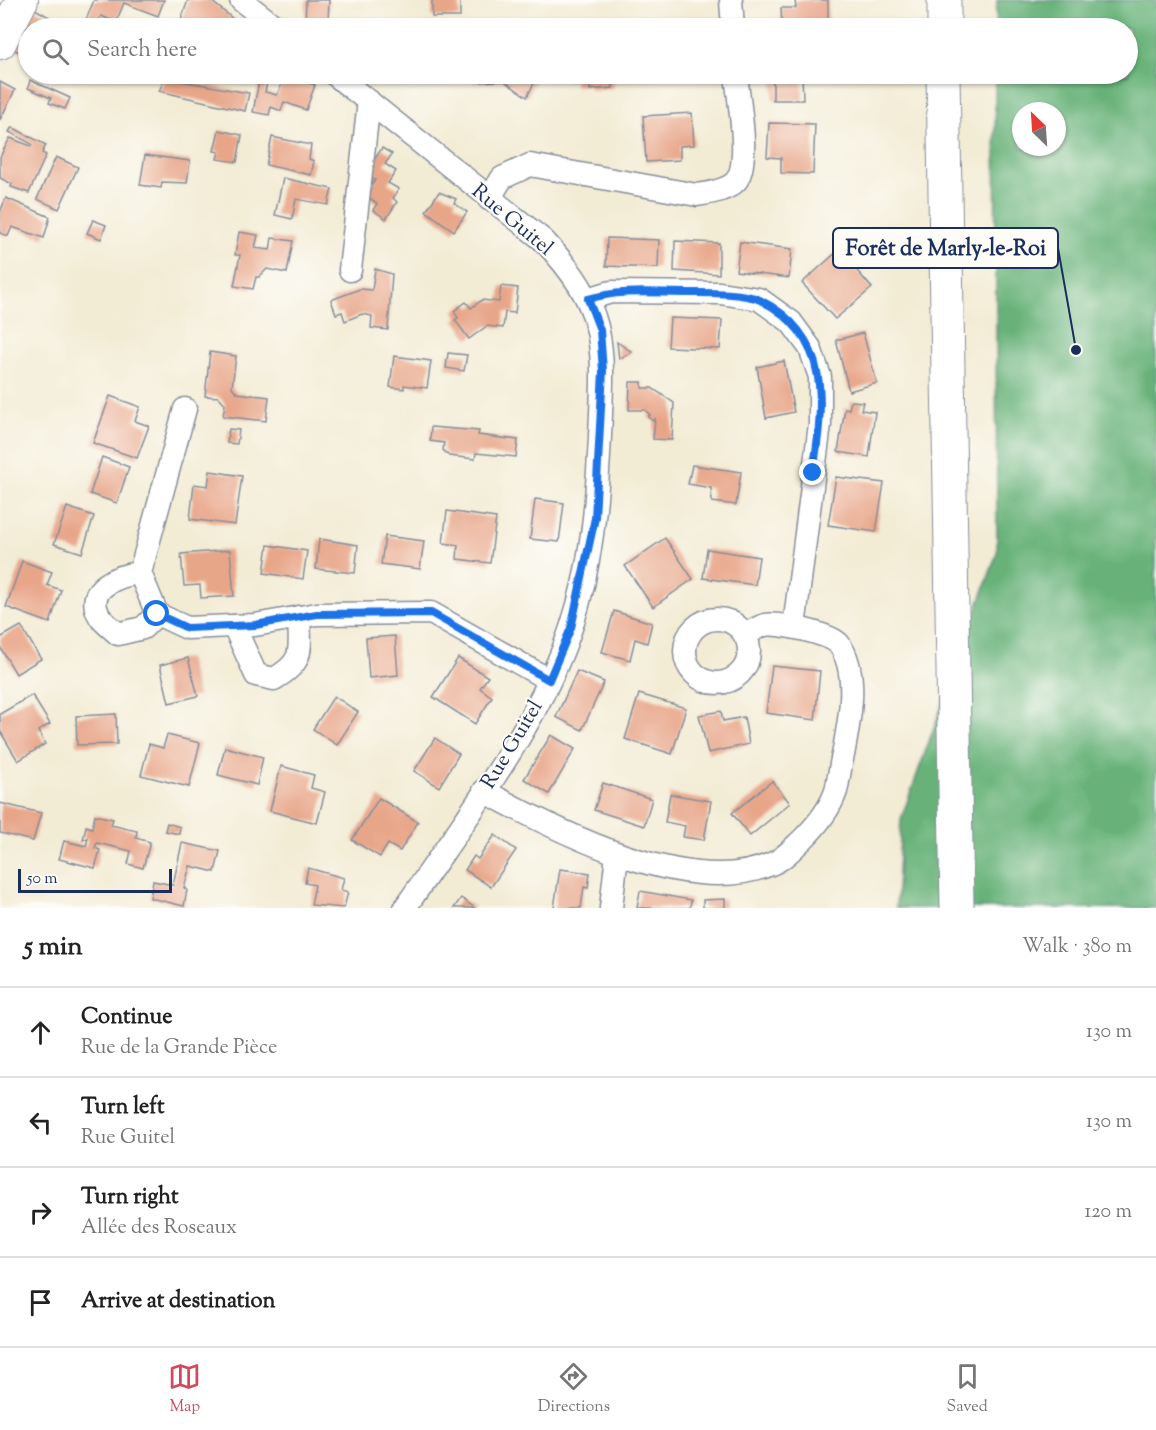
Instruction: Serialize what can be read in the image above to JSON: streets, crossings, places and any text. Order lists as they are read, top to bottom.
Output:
{
  "streets": {
    "street": ["Rue Guitel"]
  },
  "places": ["Forêt de Marly-le-Roi"],
  "scale_bar": "50 m",
  "north": "top left",
  "page": {
    "search": "Search here",
    "scale": "50 m",
    "heading": ["5 min", "Walk · 380 m"],
    "list": [
      ["Continue", "Rue de la Grande Pièce", "130 m"],
      ["Turn left", "Rue Guitel", "130 m"],
      ["Turn right", "Allée des Roseaux", "120 m"],
      "Arrive at destination"
    ],
    "nav": ["Map", "Directions", "Saved"]
  }
}
